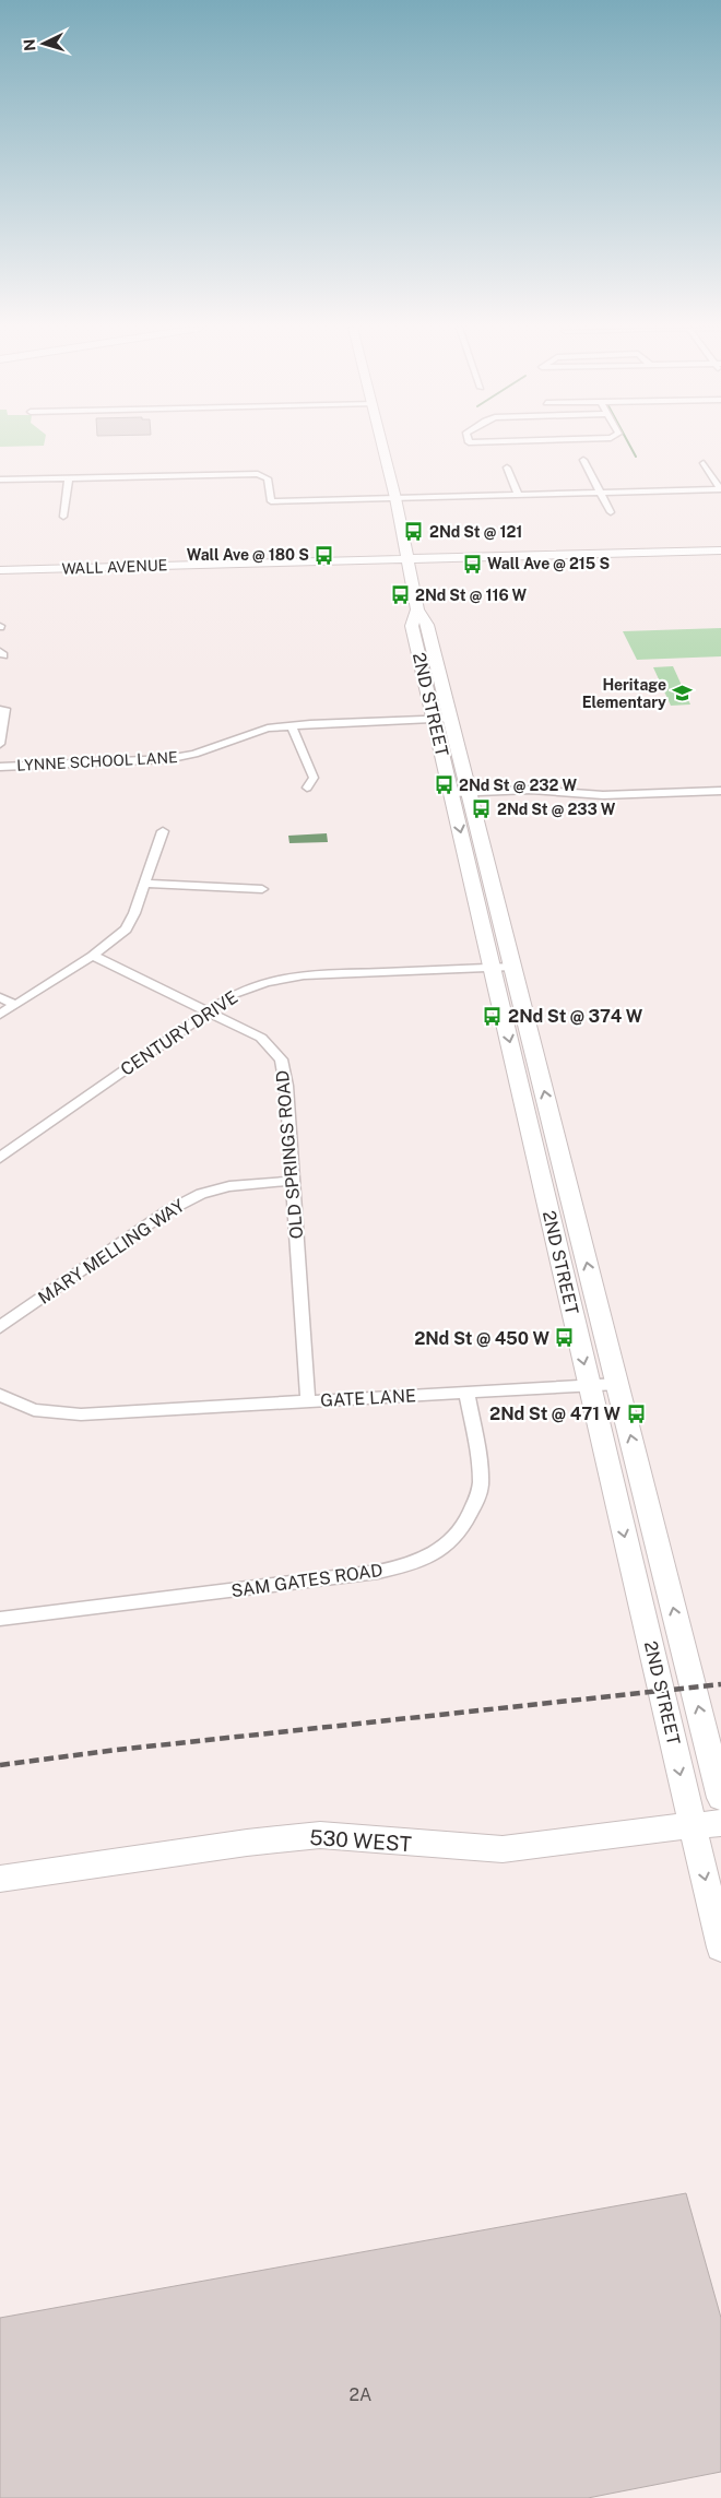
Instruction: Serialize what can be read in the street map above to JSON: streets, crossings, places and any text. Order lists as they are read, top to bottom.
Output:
{
  "streets": {
    "main road": ["WALL AVENUE", "2ND STREET", "530 WEST"],
    "street": [
      "LYNNE SCHOOL LANE",
      "CENTURY DRIVE",
      "OLD SPRINGS ROAD",
      "MARY MELLING WAY",
      "GATE LANE",
      "SAM GATES ROAD"
    ]
  },
  "crossings": [
    ["WALL AVENUE", "2ND STREET"],
    ["2ND STREET", "LYNNE SCHOOL LANE"],
    ["2ND STREET", "CENTURY DRIVE"],
    ["2ND STREET", "GATE LANE"],
    ["2ND STREET", "530 WEST"],
    ["CENTURY DRIVE", "OLD SPRINGS ROAD"],
    ["OLD SPRINGS ROAD", "MARY MELLING WAY"],
    ["OLD SPRINGS ROAD", "GATE LANE"],
    ["GATE LANE", "SAM GATES ROAD"]
  ],
  "places": {
    "bus stop": [
      "2Nd St @ 121",
      "Wall Ave @ 180 S",
      "Wall Ave @ 215 S",
      "2Nd St @ 116 W",
      "2Nd St @ 232 W",
      "2Nd St @ 233 W",
      "2Nd St @ 374 W",
      "2Nd St @ 450 W",
      "2Nd St @ 471 W"
    ],
    "school or university": ["Heritage Elementary"]
  },
  "house_numbers": ["2A"],
  "north": "left"
}
